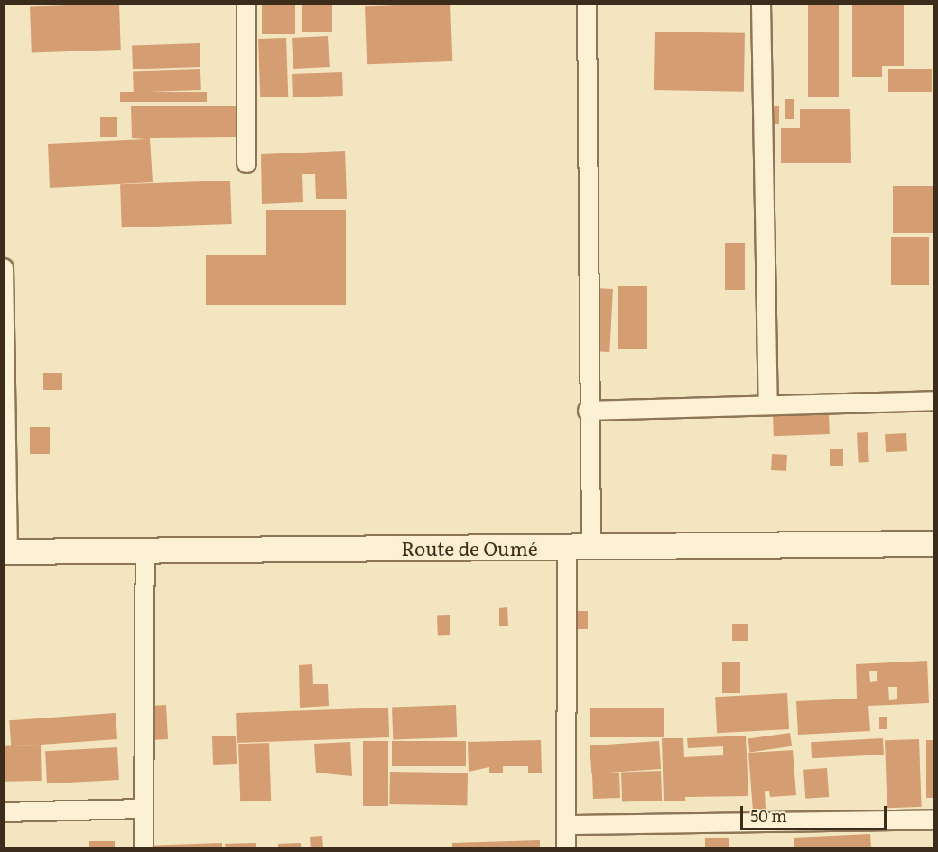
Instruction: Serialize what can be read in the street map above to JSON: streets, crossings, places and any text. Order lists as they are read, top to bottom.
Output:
{
  "streets": {
    "street": ["Route de Oumé"]
  },
  "scale_bar": "50 m"
}
